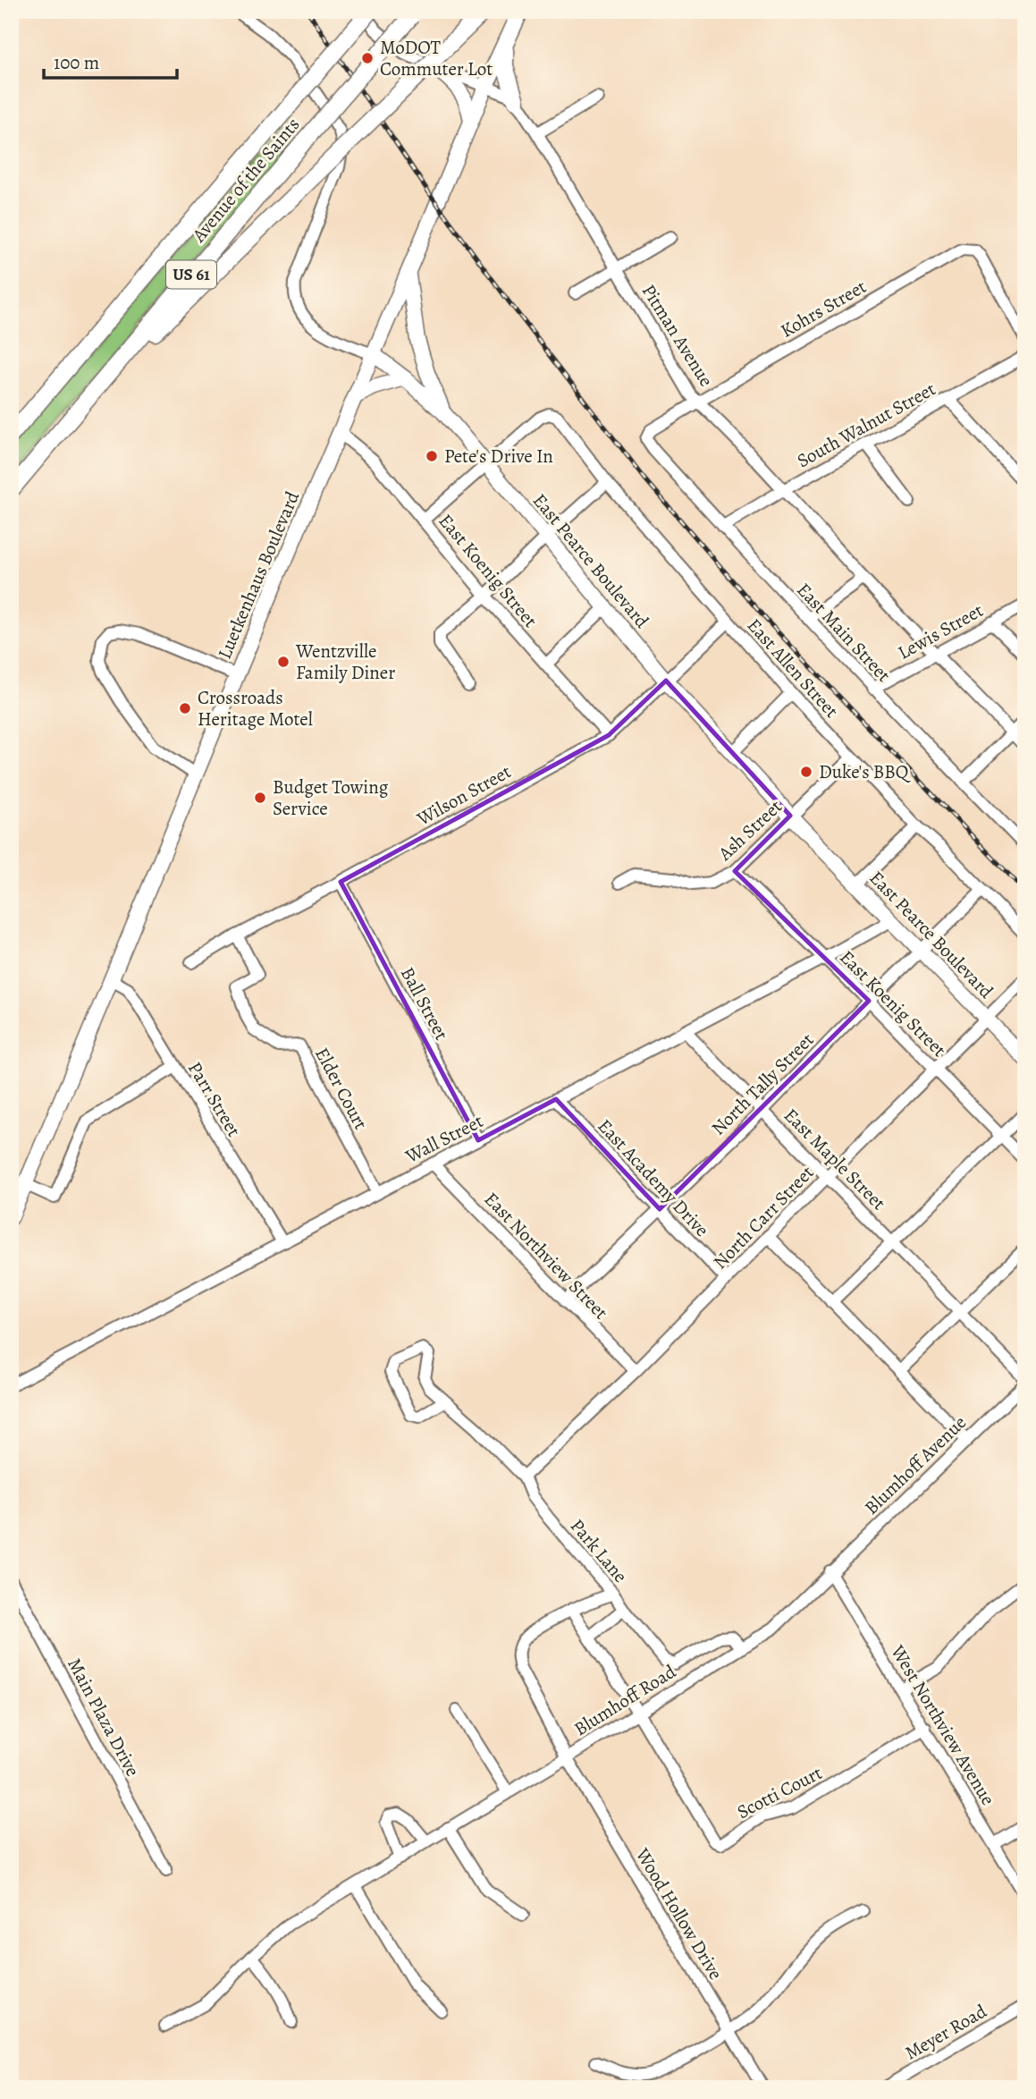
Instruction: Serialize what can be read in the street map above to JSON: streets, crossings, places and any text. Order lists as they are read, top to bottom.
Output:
{
  "streets": {
    "highway": ["Avenue of the Saints", "US 61"],
    "main road": ["East Pearce Boulevard", "Luetkenhaus Boulevard"],
    "street": [
      "Kohrs Street",
      "Pitman Avenue",
      "South Walnut Street",
      "East Koenig Street",
      "Lewis Street",
      "East Main Street",
      "East Allen Street",
      "Wilson Street",
      "Ash Street",
      "Ball Street",
      "North Tally Street",
      "Elder Court",
      "Parr Street",
      "Wall Street",
      "East Maple Street",
      "East Academy Drive",
      "North Carr Street",
      "East Northview Street",
      "Blumhoff Avenue",
      "Park Lane",
      "Blumhoff Road",
      "Main Plaza Drive",
      "West Northview Avenue",
      "Scotti Court",
      "Wood Hollow Drive",
      "Meyer Road"
    ]
  },
  "crossings": [
    ["Kohrs Street", "Pitman Avenue"],
    ["Kohrs Street", "East Main Street"],
    ["Pitman Avenue", "South Walnut Street"],
    ["Pitman Avenue", "Lewis Street"],
    ["South Walnut Street", "East Main Street"],
    ["East Pearce Boulevard", "Luetkenhaus Boulevard"],
    ["East Pearce Boulevard", "East Allen Street"],
    ["East Pearce Boulevard", "Wilson Street"],
    ["East Pearce Boulevard", "Ash Street"],
    ["East Pearce Boulevard", "North Tally Street"],
    ["East Pearce Boulevard", "Wall Street"],
    ["East Pearce Boulevard", "North Carr Street"],
    ["East Koenig Street", "Luetkenhaus Boulevard"],
    ["East Koenig Street", "Wilson Street"],
    ["East Koenig Street", "Ash Street"],
    ["East Koenig Street", "North Tally Street"],
    ["East Koenig Street", "Wall Street"],
    ["East Koenig Street", "North Carr Street"],
    ["Luetkenhaus Boulevard", "Parr Street"],
    ["Lewis Street", "East Main Street"],
    ["East Allen Street", "Wilson Street"],
    ["East Allen Street", "Ash Street"],
    ["East Allen Street", "North Tally Street"],
    ["Wilson Street", "Ball Street"],
    ["Wilson Street", "Elder Court"],
    ["Ball Street", "Wall Street"],
    ["North Tally Street", "East Maple Street"],
    ["North Tally Street", "East Academy Drive"],
    ["North Tally Street", "East Northview Street"],
    ["Elder Court", "Wall Street"],
    ["Parr Street", "Wall Street"],
    ["Wall Street", "East Maple Street"],
    ["Wall Street", "East Academy Drive"],
    ["Wall Street", "East Northview Street"],
    ["East Maple Street", "North Carr Street"],
    ["East Maple Street", "Blumhoff Avenue"],
    ["East Academy Drive", "North Carr Street"],
    ["North Carr Street", "East Northview Street"],
    ["North Carr Street", "Park Lane"],
    ["Blumhoff Avenue", "Blumhoff Road"],
    ["Blumhoff Avenue", "West Northview Avenue"],
    ["Park Lane", "Blumhoff Road"],
    ["Park Lane", "Wood Hollow Drive"],
    ["Blumhoff Road", "West Northview Avenue"],
    ["Blumhoff Road", "Scotti Court"],
    ["Blumhoff Road", "Wood Hollow Drive"],
    ["West Northview Avenue", "Scotti Court"]
  ],
  "places": [
    "MoDOT Commuter Lot",
    "Pete's Drive In",
    "Wentzville Family Diner",
    "Crossroads Heritage Motel",
    "Duke's BBQ",
    "Budget Towing Service"
  ],
  "scale_bar": "100 m"
}
